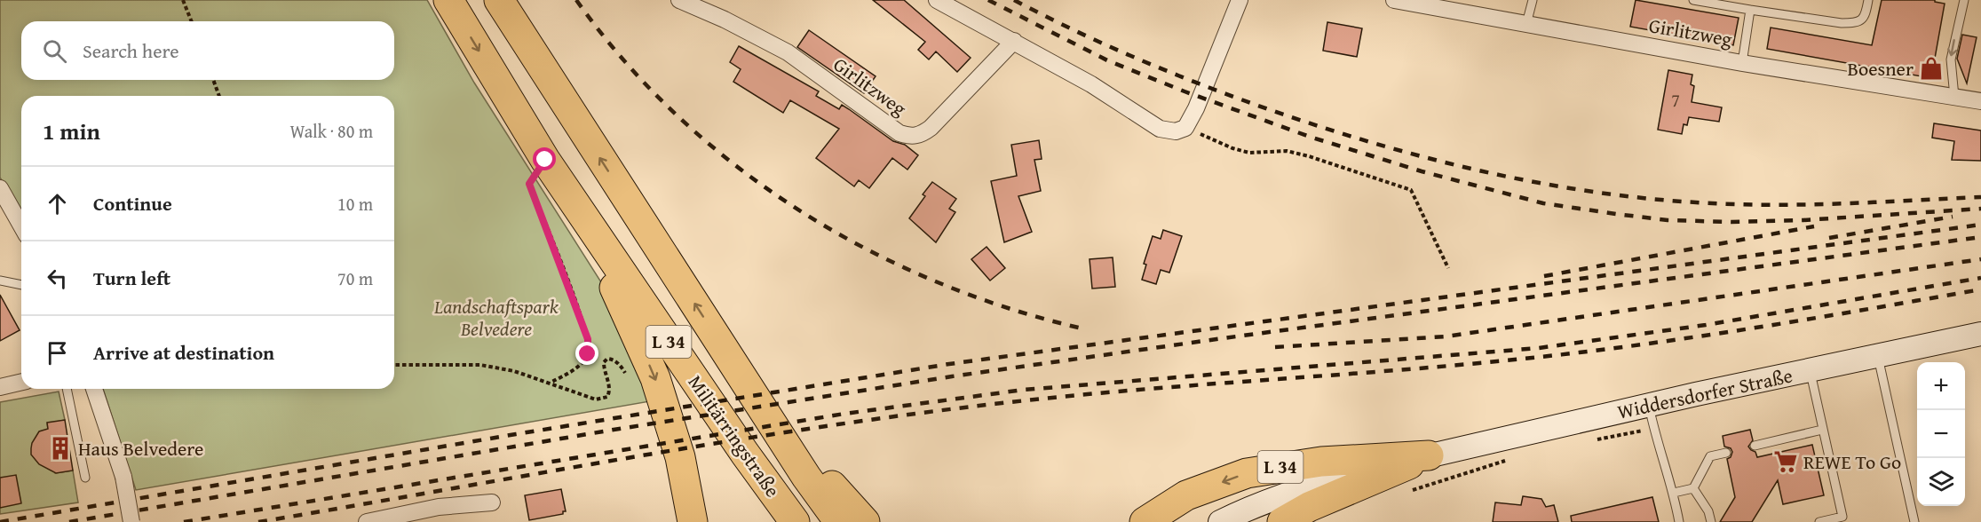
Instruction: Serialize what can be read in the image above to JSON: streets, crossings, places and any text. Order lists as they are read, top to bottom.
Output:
{
  "streets": {
    "highway": ["L 34", "Militärringstraße"],
    "main road": ["Widdersdorfer Straße"],
    "street": ["Girlitzweg"]
  },
  "crossings": [
    ["L 34", "Widdersdorfer Straße"],
    ["L 34", "Militärringstraße"]
  ],
  "parks": ["Landschaftspark Belvedere"],
  "places": {
    "shop": ["Boesner"],
    "building": ["Haus Belvedere"],
    "supermarket": ["REWE To Go"]
  },
  "house_numbers": ["7"],
  "page": {
    "search": "Search here",
    "heading": ["1 min", "Walk · 80 m"],
    "list": [
      ["Continue", "10 m"],
      ["Turn left", "70 m"],
      "Arrive at destination"
    ],
    "map_buttons": ["+", "−"]
  }
}
